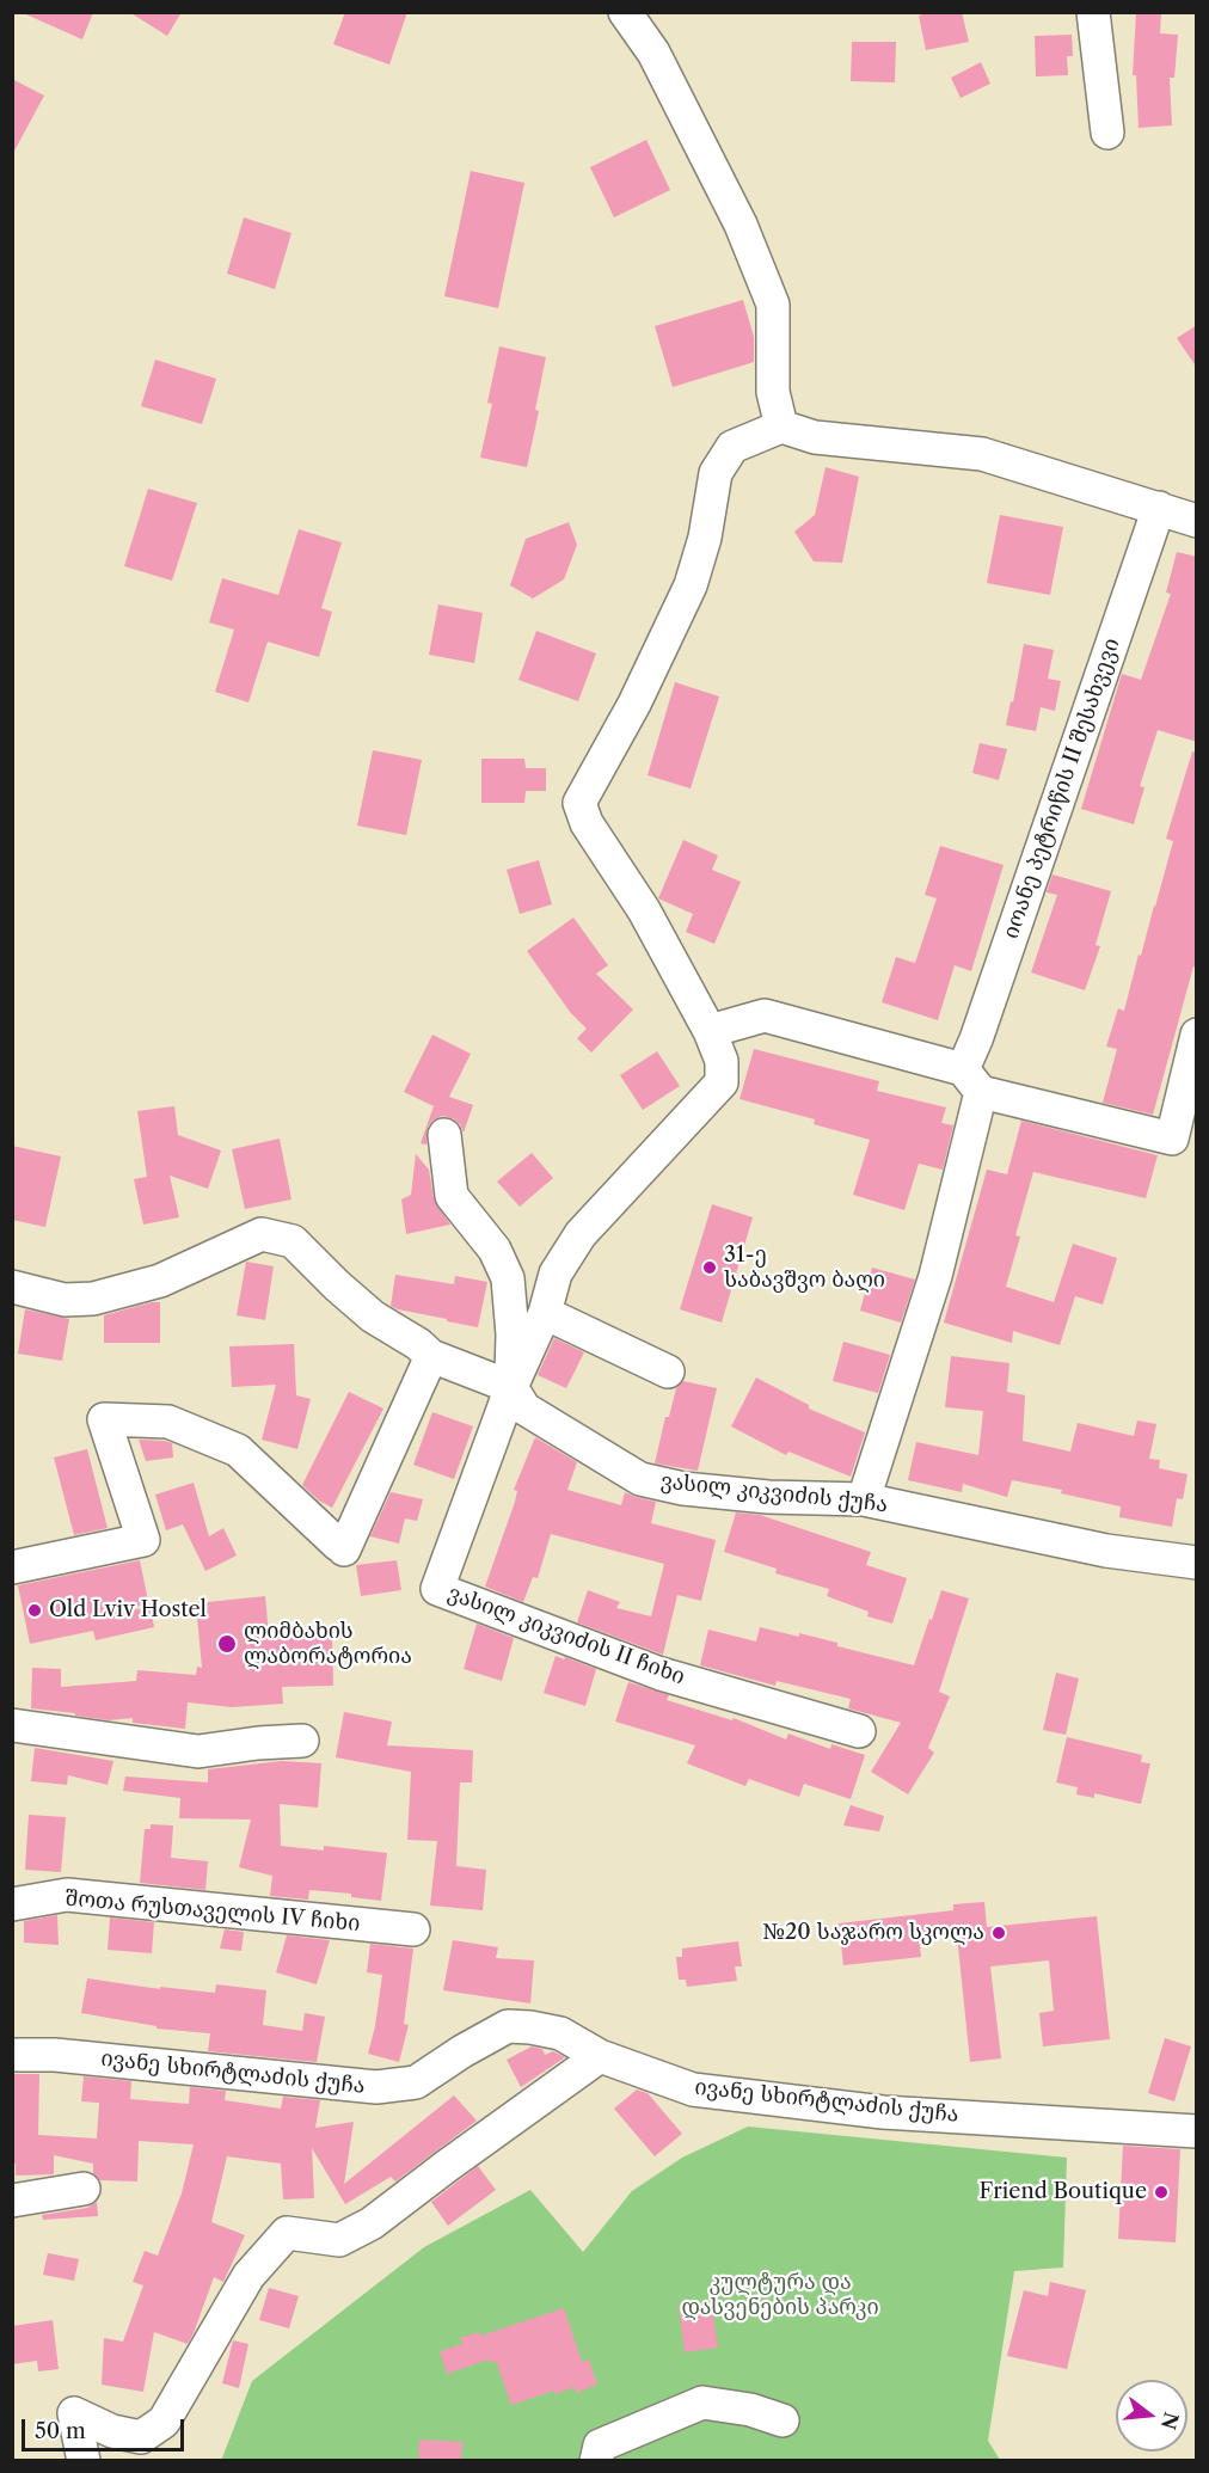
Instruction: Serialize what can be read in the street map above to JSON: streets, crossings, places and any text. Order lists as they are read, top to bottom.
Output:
{
  "streets": {
    "street": [
      "იოანე პეტრიწის II შესახვევი",
      "ვასილ კიკვიძის ქუჩა",
      "ვასილ კიკვიძის II ჩიხი",
      "შოთა რუსთაველის IV ჩიხი",
      "ივანე სხირტლაძის ქუჩა"
    ]
  },
  "crossings": [
    ["იოანე პეტრიწის II შესახვევი", "ვასილ კიკვიძის ქუჩა"],
    ["ვასილ კიკვიძის ქუჩა", "ვასილ კიკვიძის II ჩიხი"]
  ],
  "parks": ["კულტურა და დასვენების პარკი"],
  "places": [
    "31-ე საბავშვო ბაღი",
    "Old Lviv Hostel",
    "ლიმბახის ლაბორატორია",
    "№20 საჯარო სკოლა",
    "Friend Boutique"
  ],
  "scale_bar": "50 m",
  "north": "right"
}
